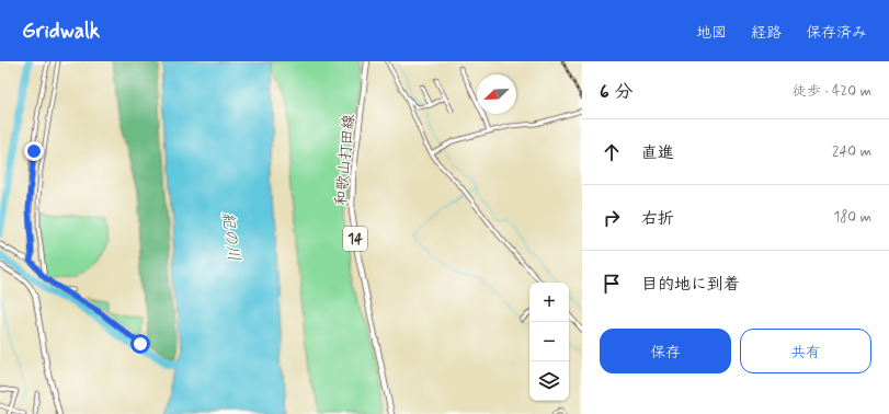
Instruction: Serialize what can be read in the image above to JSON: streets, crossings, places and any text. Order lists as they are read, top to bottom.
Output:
{
  "streets": {
    "main road": ["和歌山打田線", "14"]
  },
  "water": ["紀の川"],
  "north": "bottom left",
  "page": {
    "header": "Gridwalk",
    "nav": ["地図", "経路", "保存済み"],
    "heading": ["6 分", "徒歩 · 420 m"],
    "list": [
      ["直進", "240 m"],
      ["右折", "180 m"],
      "目的地に到着"
    ],
    "map_buttons": ["+", "−"],
    "buttons": ["保存", "共有"]
  }
}
